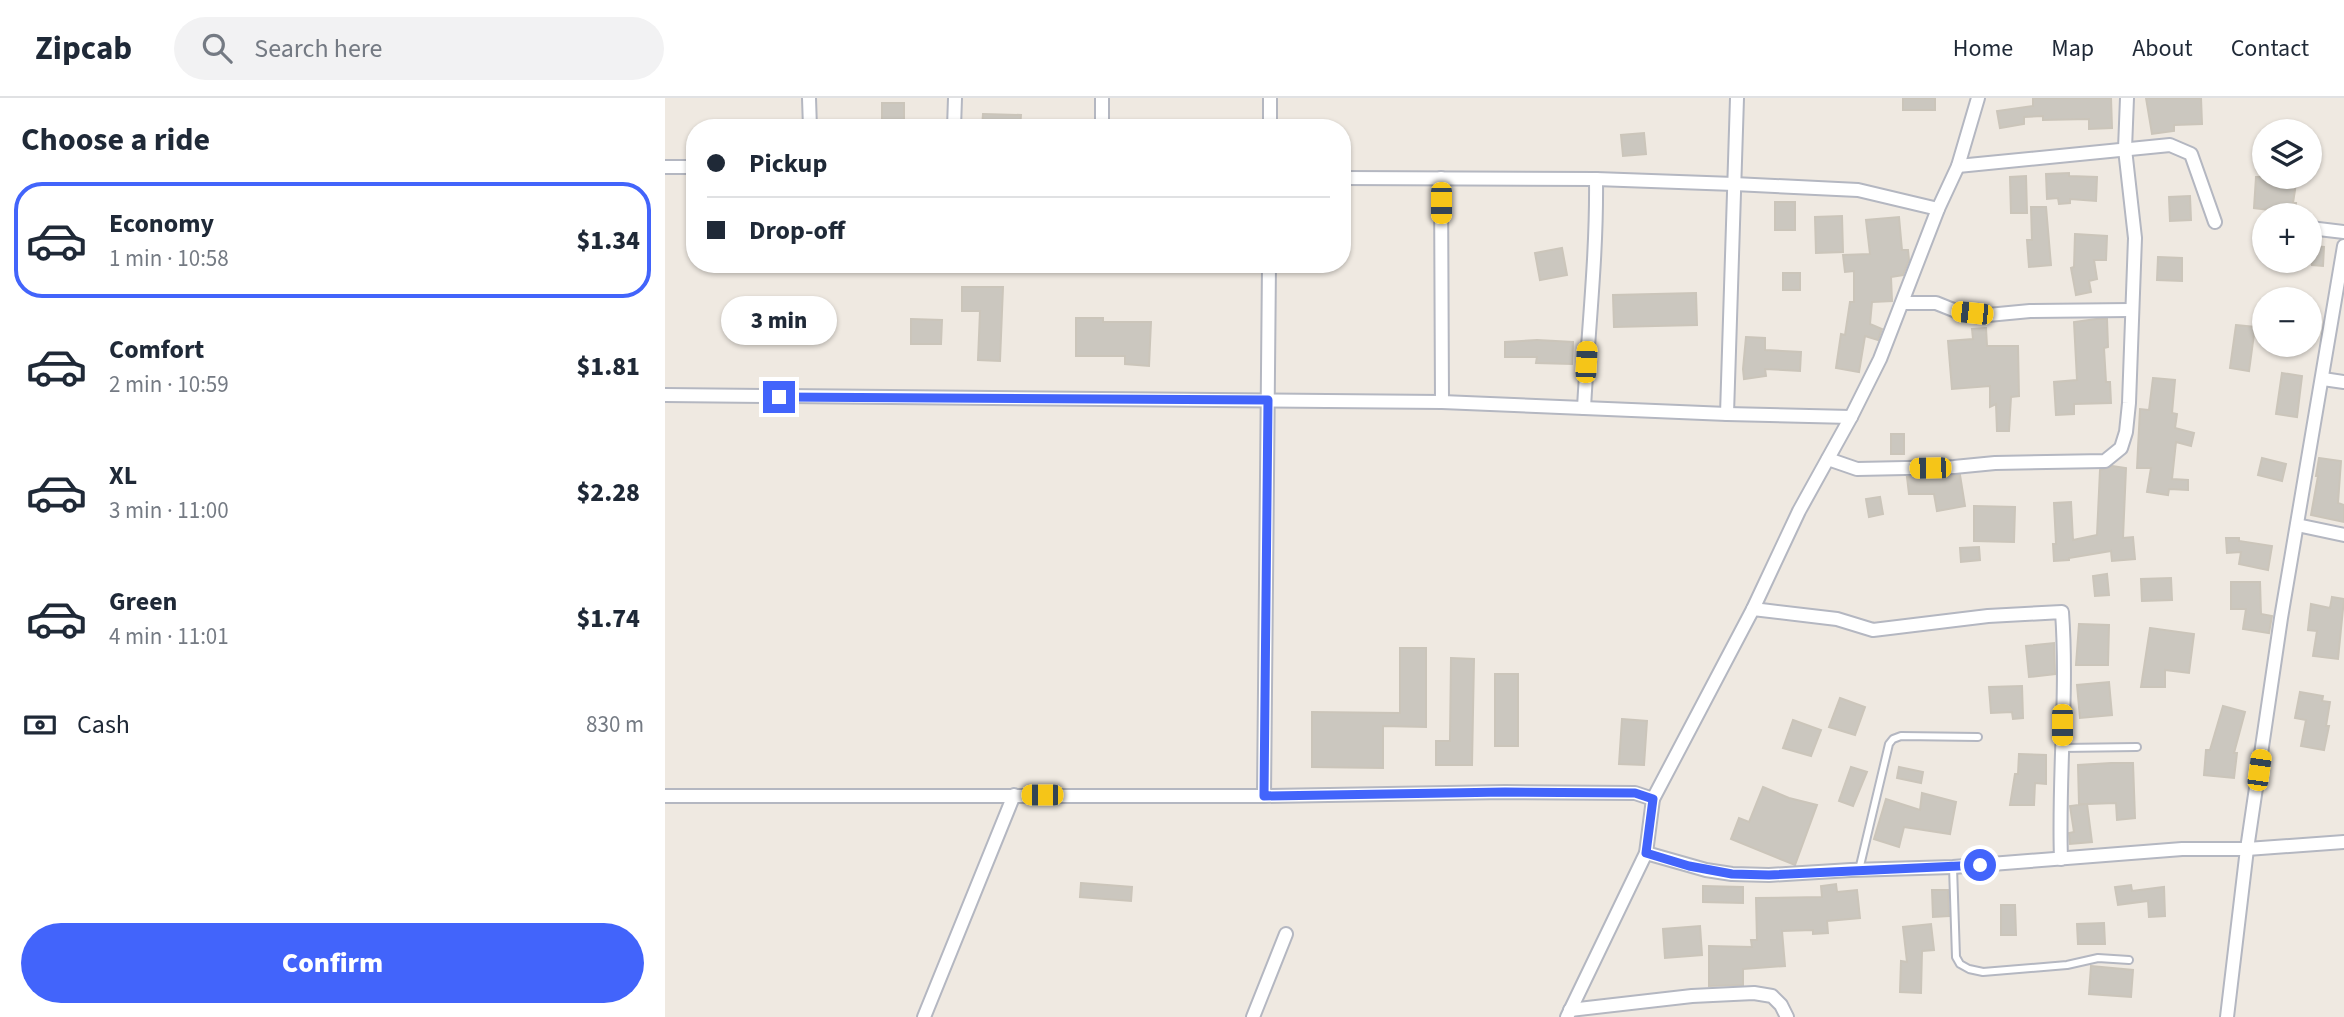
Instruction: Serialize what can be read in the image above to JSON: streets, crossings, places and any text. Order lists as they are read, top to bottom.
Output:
{
  "page": {
    "header": "Zipcab",
    "search": "Search here",
    "nav": [
      "Home",
      "Map",
      "About",
      "Contact"
    ],
    "heading": "Choose a ride",
    "map_buttons": ["+", "−"],
    "banner": ["Pickup", "Drop-off"],
    "list": [
      {
        "name": "Economy",
        "note": "1 min · 10:58",
        "value": "$1.34"
      },
      {
        "name": "Comfort",
        "note": "2 min · 10:59",
        "value": "$1.81"
      },
      {
        "name": "XL",
        "note": "3 min · 11:00",
        "value": "$2.28"
      },
      {
        "name": "Green",
        "note": "4 min · 11:01",
        "value": "$1.74"
      }
    ],
    "bubble": "3 min",
    "pay": ["Cash", "830 m"],
    "buttons": "Confirm"
  }
}
